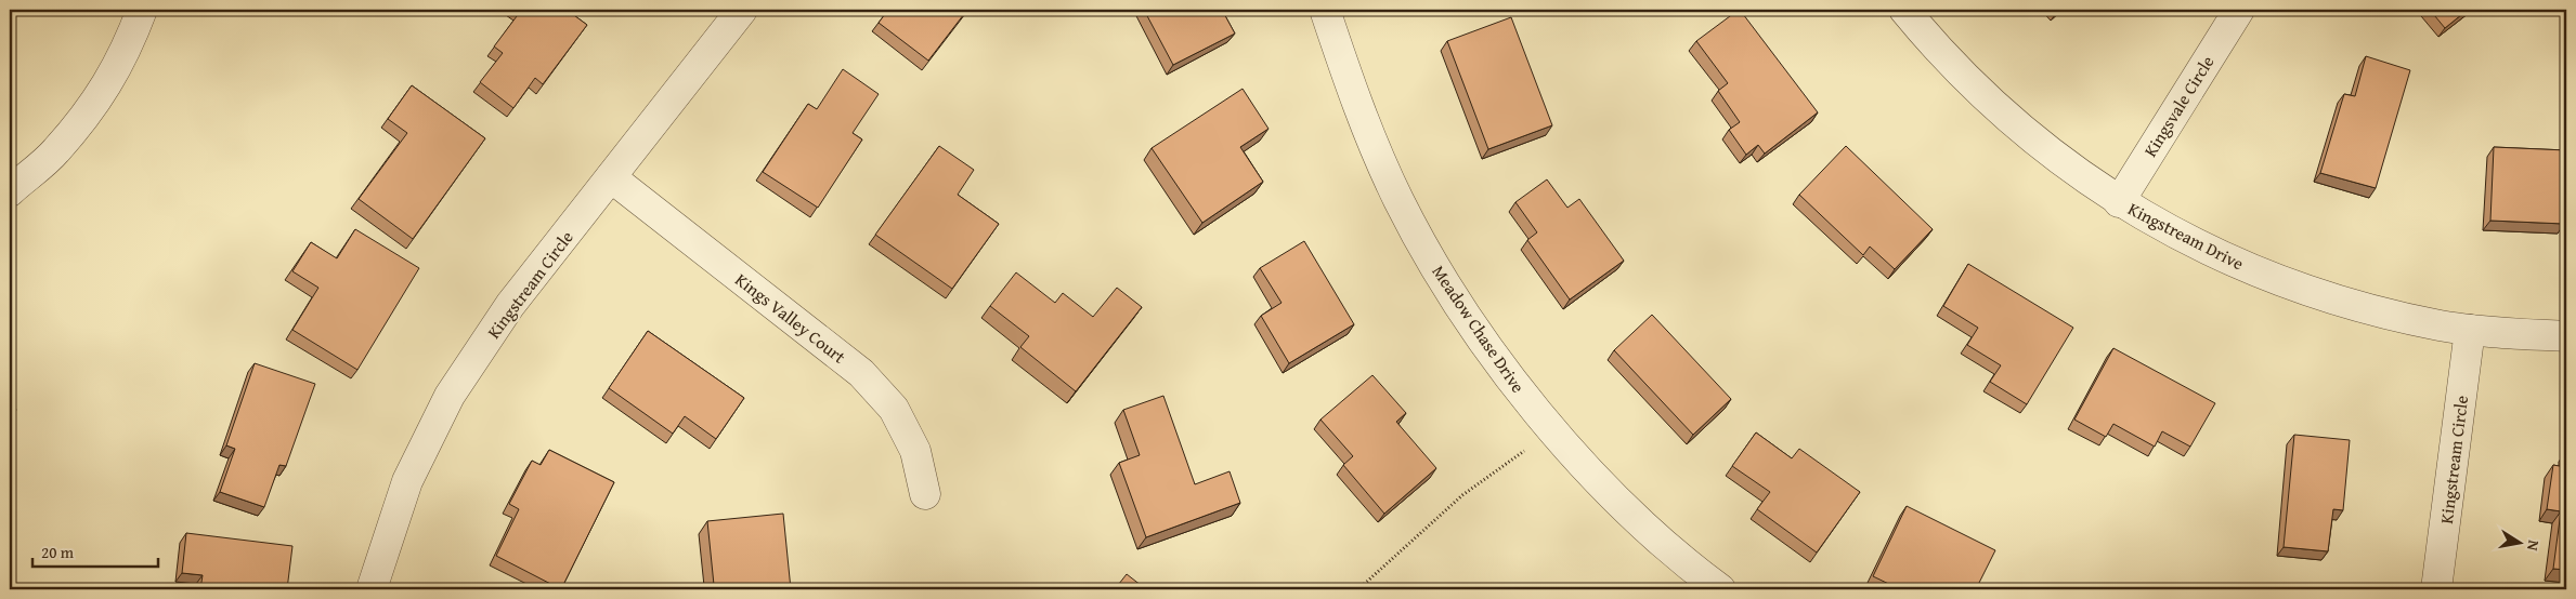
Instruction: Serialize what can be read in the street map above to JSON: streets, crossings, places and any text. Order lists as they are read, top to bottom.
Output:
{
  "streets": {
    "street": [
      "Kingsvale Circle",
      "Kingstream Drive",
      "Kingstream Circle",
      "Kings Valley Court",
      "Meadow Chase Drive"
    ]
  },
  "crossings": [
    ["Kingsvale Circle", "Kingstream Drive"],
    ["Kingstream Drive", "Kingstream Circle"],
    ["Kingstream Circle", "Kings Valley Court"]
  ],
  "scale_bar": "20 m",
  "north": "right"
}
